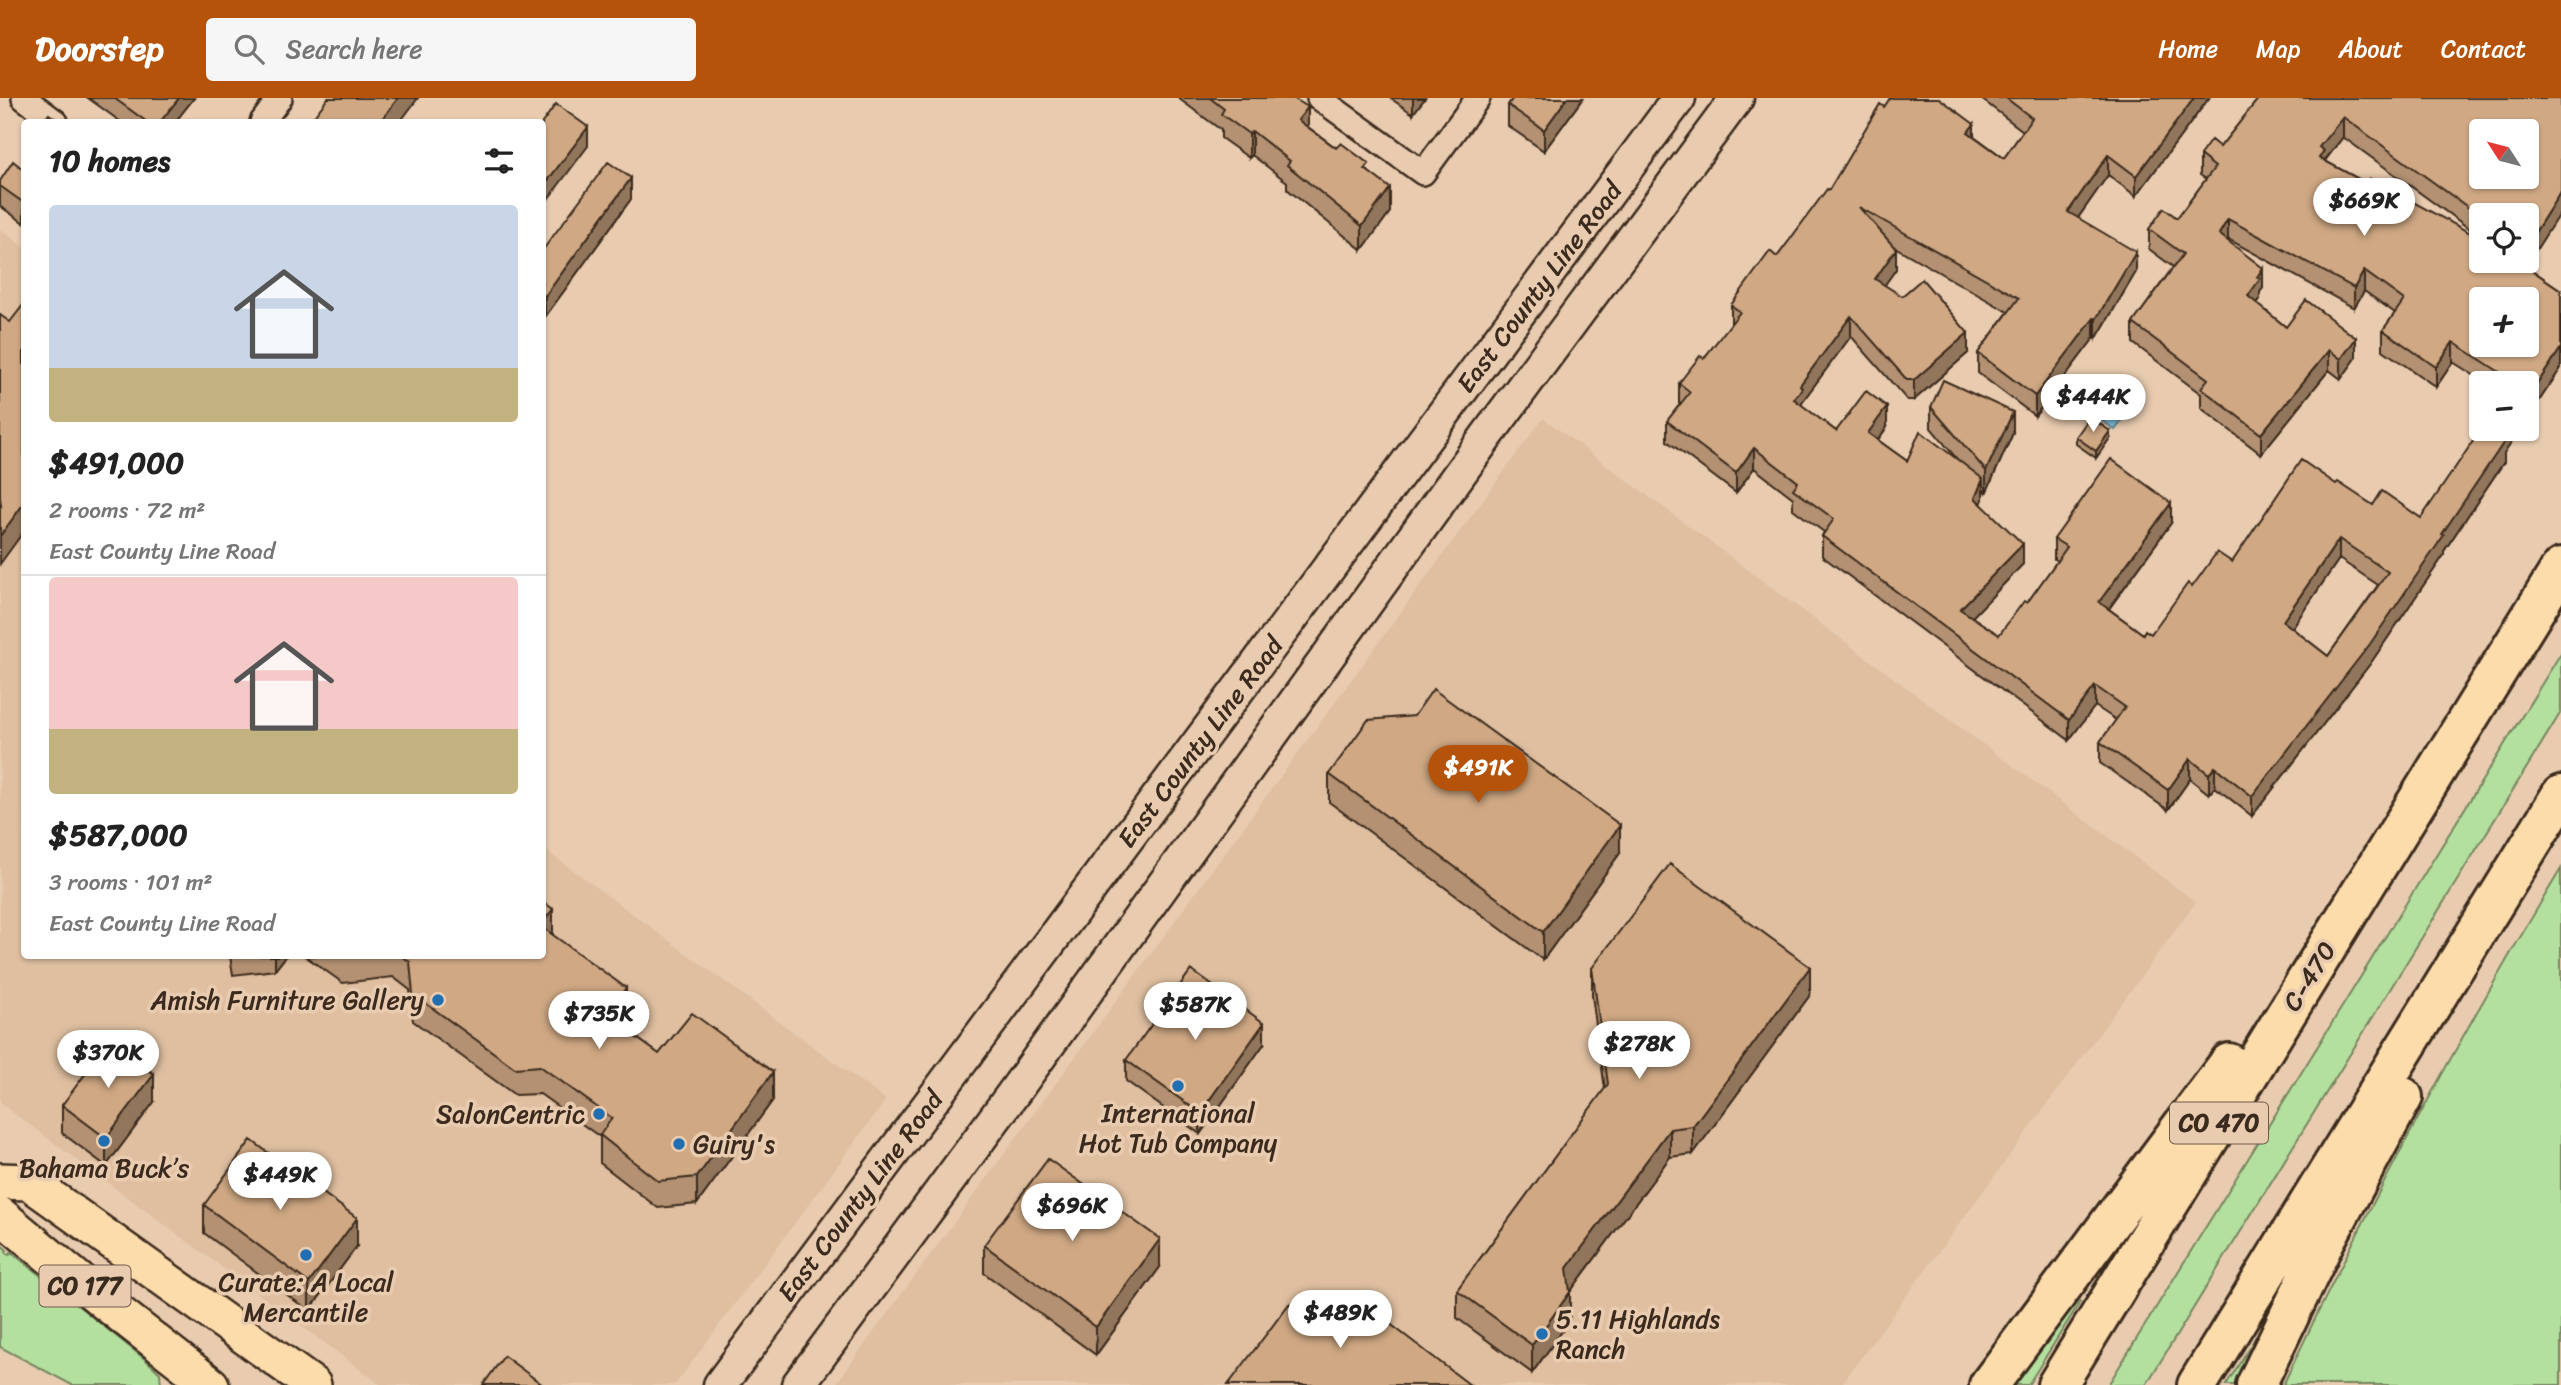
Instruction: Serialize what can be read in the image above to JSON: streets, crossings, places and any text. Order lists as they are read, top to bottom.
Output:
{
  "streets": {
    "highway": ["C-470", "CO 470"],
    "main road": ["East County Line Road", "CO 177"]
  },
  "places": [
    "Amish Furniture Gallery",
    "International Hot Tub Company",
    "SalonCentric",
    "Bahama Buck’s",
    "Guiry's",
    "Curate: A Local Mercantile",
    "5.11 Highlands Ranch"
  ],
  "north": "top left",
  "page": {
    "header": "Doorstep",
    "search": "Search here",
    "nav": [
      "Home",
      "Map",
      "About",
      "Contact"
    ],
    "map_buttons": ["+", "−"],
    "heading": "10 homes",
    "price": [
      "$669K",
      "$444K",
      "$491K",
      "$587K",
      "$735K",
      "$278K",
      "$370K",
      "$449K",
      "$696K",
      "$489K"
    ],
    "list": [
      {
        "name": "$491,000",
        "note": "2 rooms · 72 m² · East County Line Road"
      },
      {
        "name": "$587,000",
        "note": "3 rooms · 101 m² · East County Line Road"
      }
    ]
  }
}
